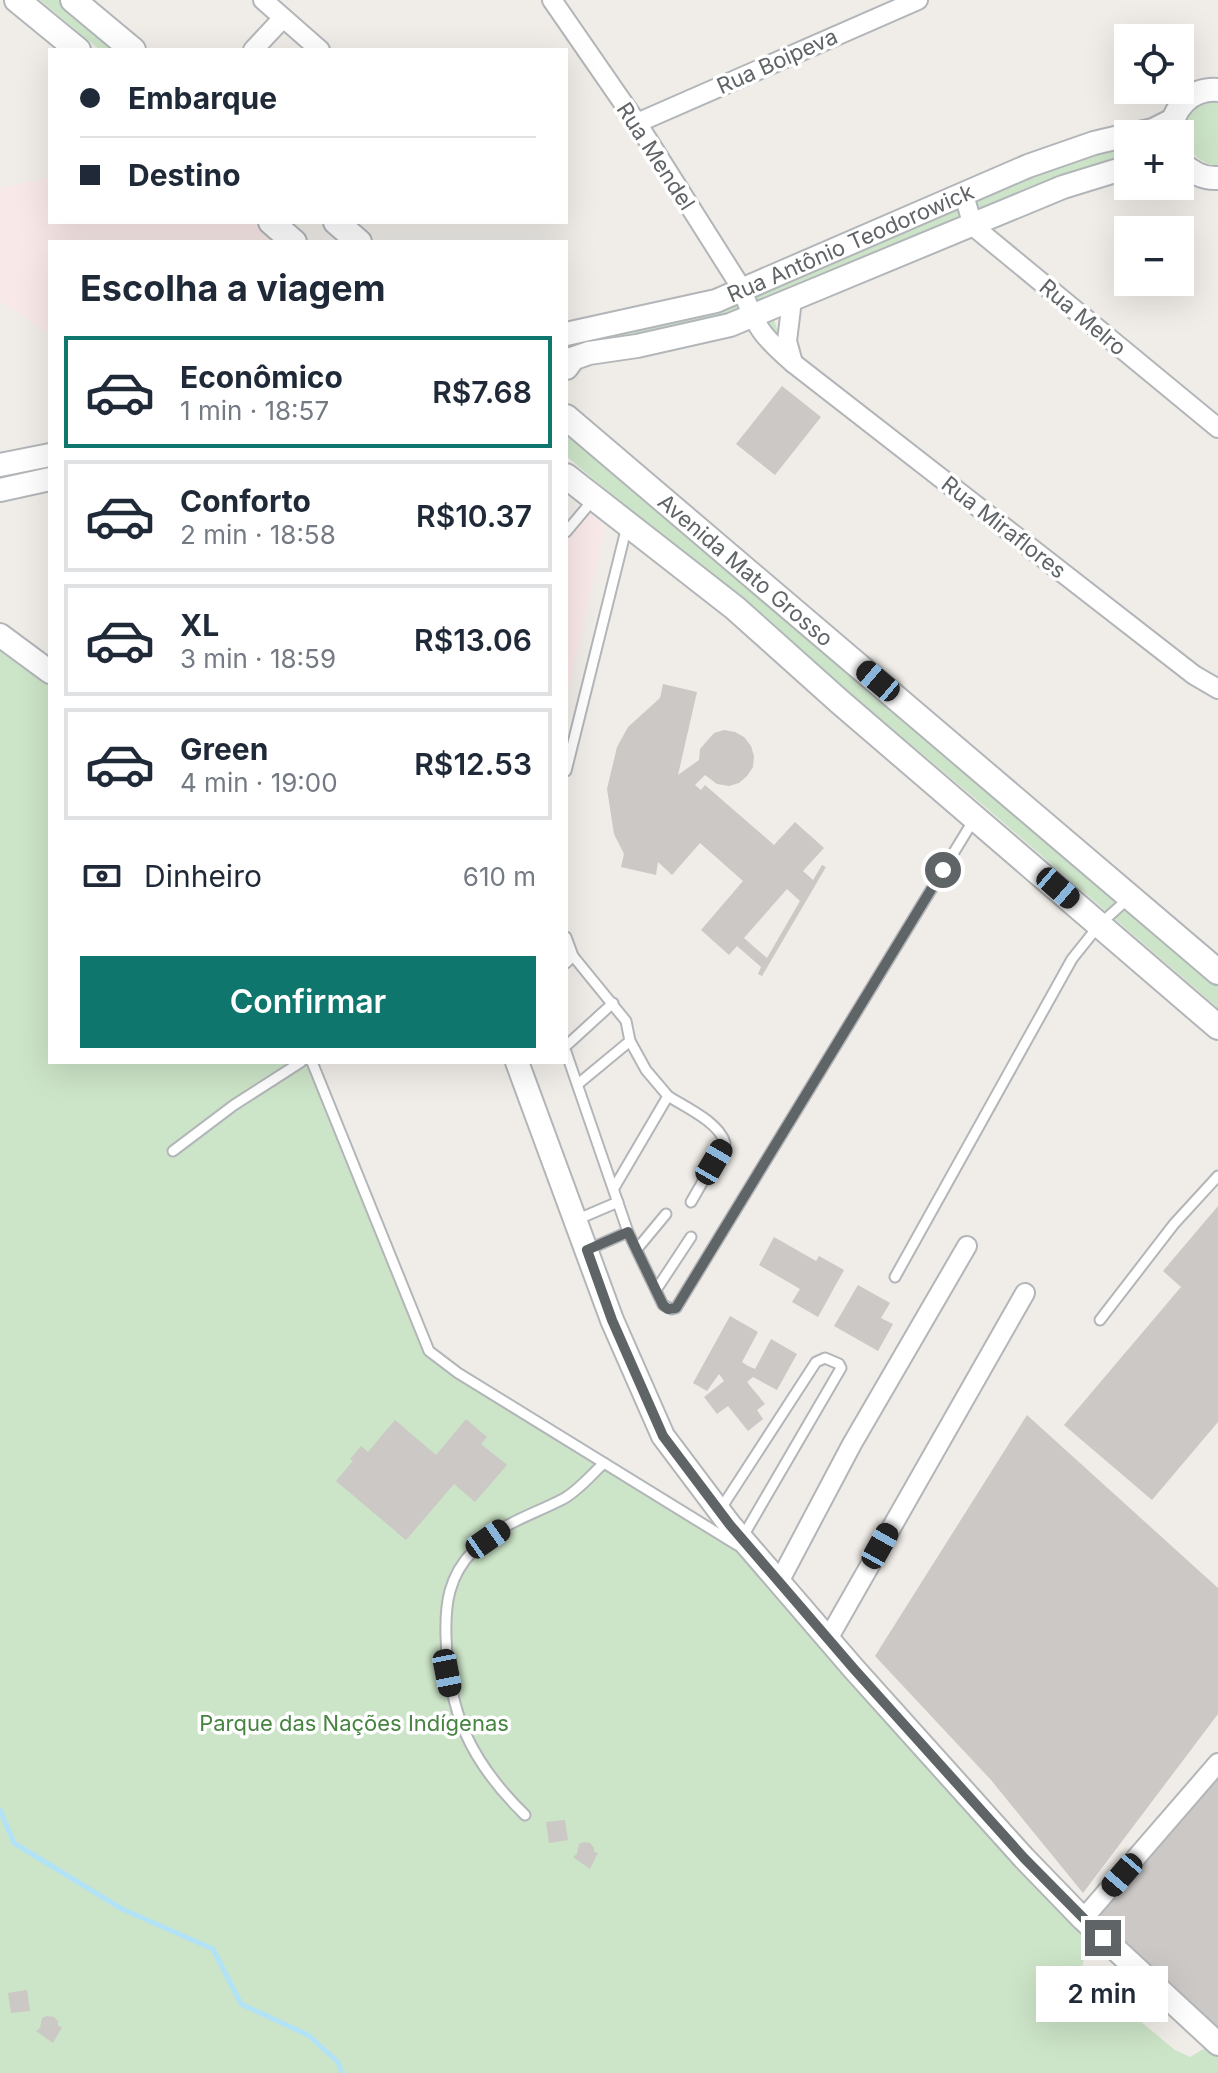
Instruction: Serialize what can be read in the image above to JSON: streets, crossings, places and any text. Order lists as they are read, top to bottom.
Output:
{
  "streets": {
    "main road": ["Avenida Mato Grosso"],
    "street": [
      "Rua Boipeva",
      "Rua Mendel",
      "Rua Antônio Teodorowick",
      "Rua Melro",
      "Rua Miraflores"
    ]
  },
  "crossings": [
    ["Rua Boipeva", "Rua Mendel"],
    ["Rua Mendel", "Rua Antônio Teodorowick"],
    ["Rua Mendel", "Rua Miraflores"],
    ["Rua Antônio Teodorowick", "Rua Melro"],
    ["Rua Antônio Teodorowick", "Rua Miraflores"]
  ],
  "parks": ["Parque das Nações Indígenas"],
  "page": {
    "map_buttons": ["+", "−"],
    "banner": ["Embarque", "Destino"],
    "heading": "Escolha a viagem",
    "list": [
      {
        "name": "Econômico",
        "note": "1 min · 18:57",
        "value": "R$7.68"
      },
      {
        "name": "Conforto",
        "note": "2 min · 18:58",
        "value": "R$10.37"
      },
      {
        "name": "XL",
        "note": "3 min · 18:59",
        "value": "R$13.06"
      },
      {
        "name": "Green",
        "note": "4 min · 19:00",
        "value": "R$12.53"
      }
    ],
    "pay": ["Dinheiro", "610 m"],
    "buttons": "Confirmar",
    "bubble": "2 min"
  }
}
